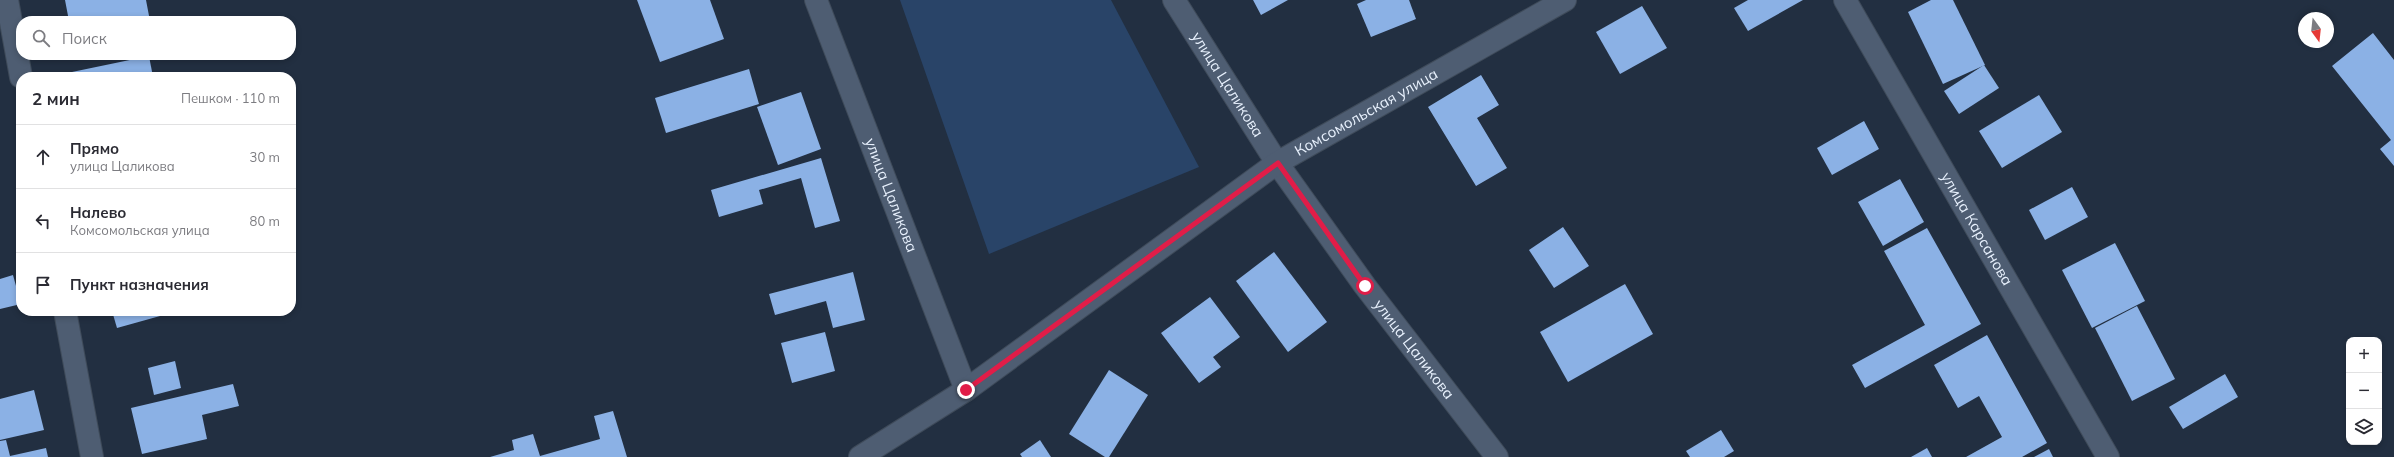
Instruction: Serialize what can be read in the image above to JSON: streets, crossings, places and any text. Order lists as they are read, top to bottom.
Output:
{
  "streets": {
    "street": ["улица Цаликова", "Комсомольская улица", "улица Карсанова"]
  },
  "crossings": [
    ["улица Цаликова", "Комсомольская улица"]
  ],
  "north": "bottom",
  "page": {
    "search": "Поиск",
    "heading": ["2 мин", "Пешком · 110 m"],
    "list": [
      ["Прямо", "улица Цаликова", "30 m"],
      ["Налево", "Комсомольская улица", "80 m"],
      "Пункт назначения"
    ],
    "map_buttons": ["+", "−"]
  }
}
